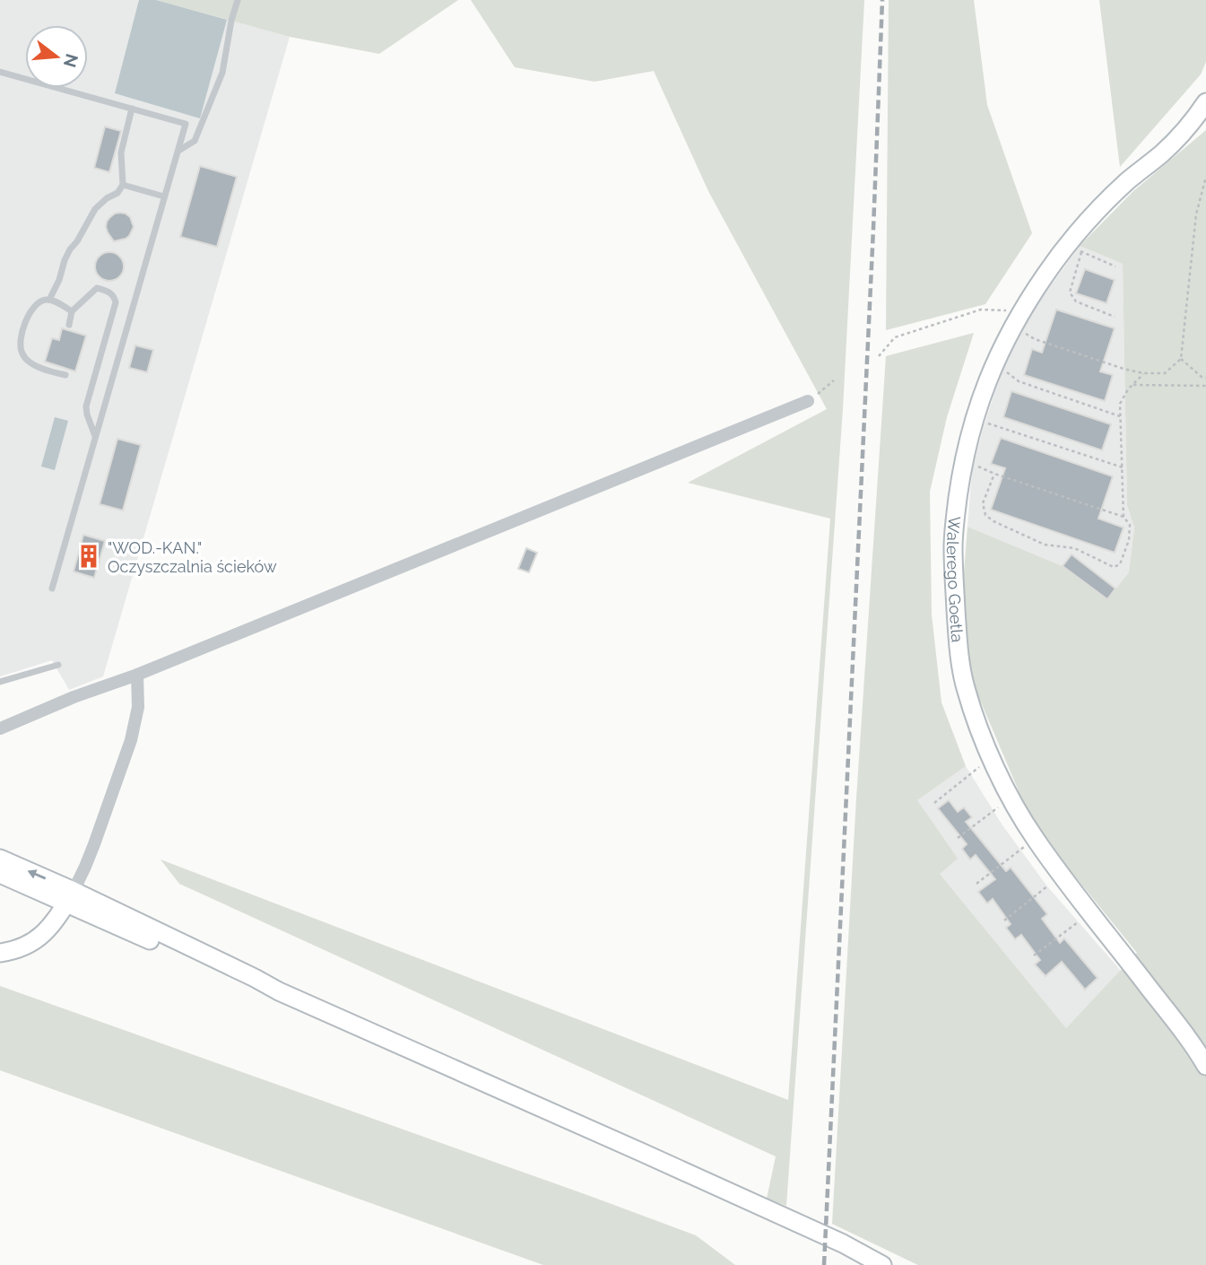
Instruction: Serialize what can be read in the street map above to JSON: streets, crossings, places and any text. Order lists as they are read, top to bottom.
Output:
{
  "streets": {
    "street": ["Walerego Goetla"]
  },
  "places": {
    "building": ["\"WOD.-KAN.\" Oczyszczalnia ścieków"]
  },
  "north": "right"
}
